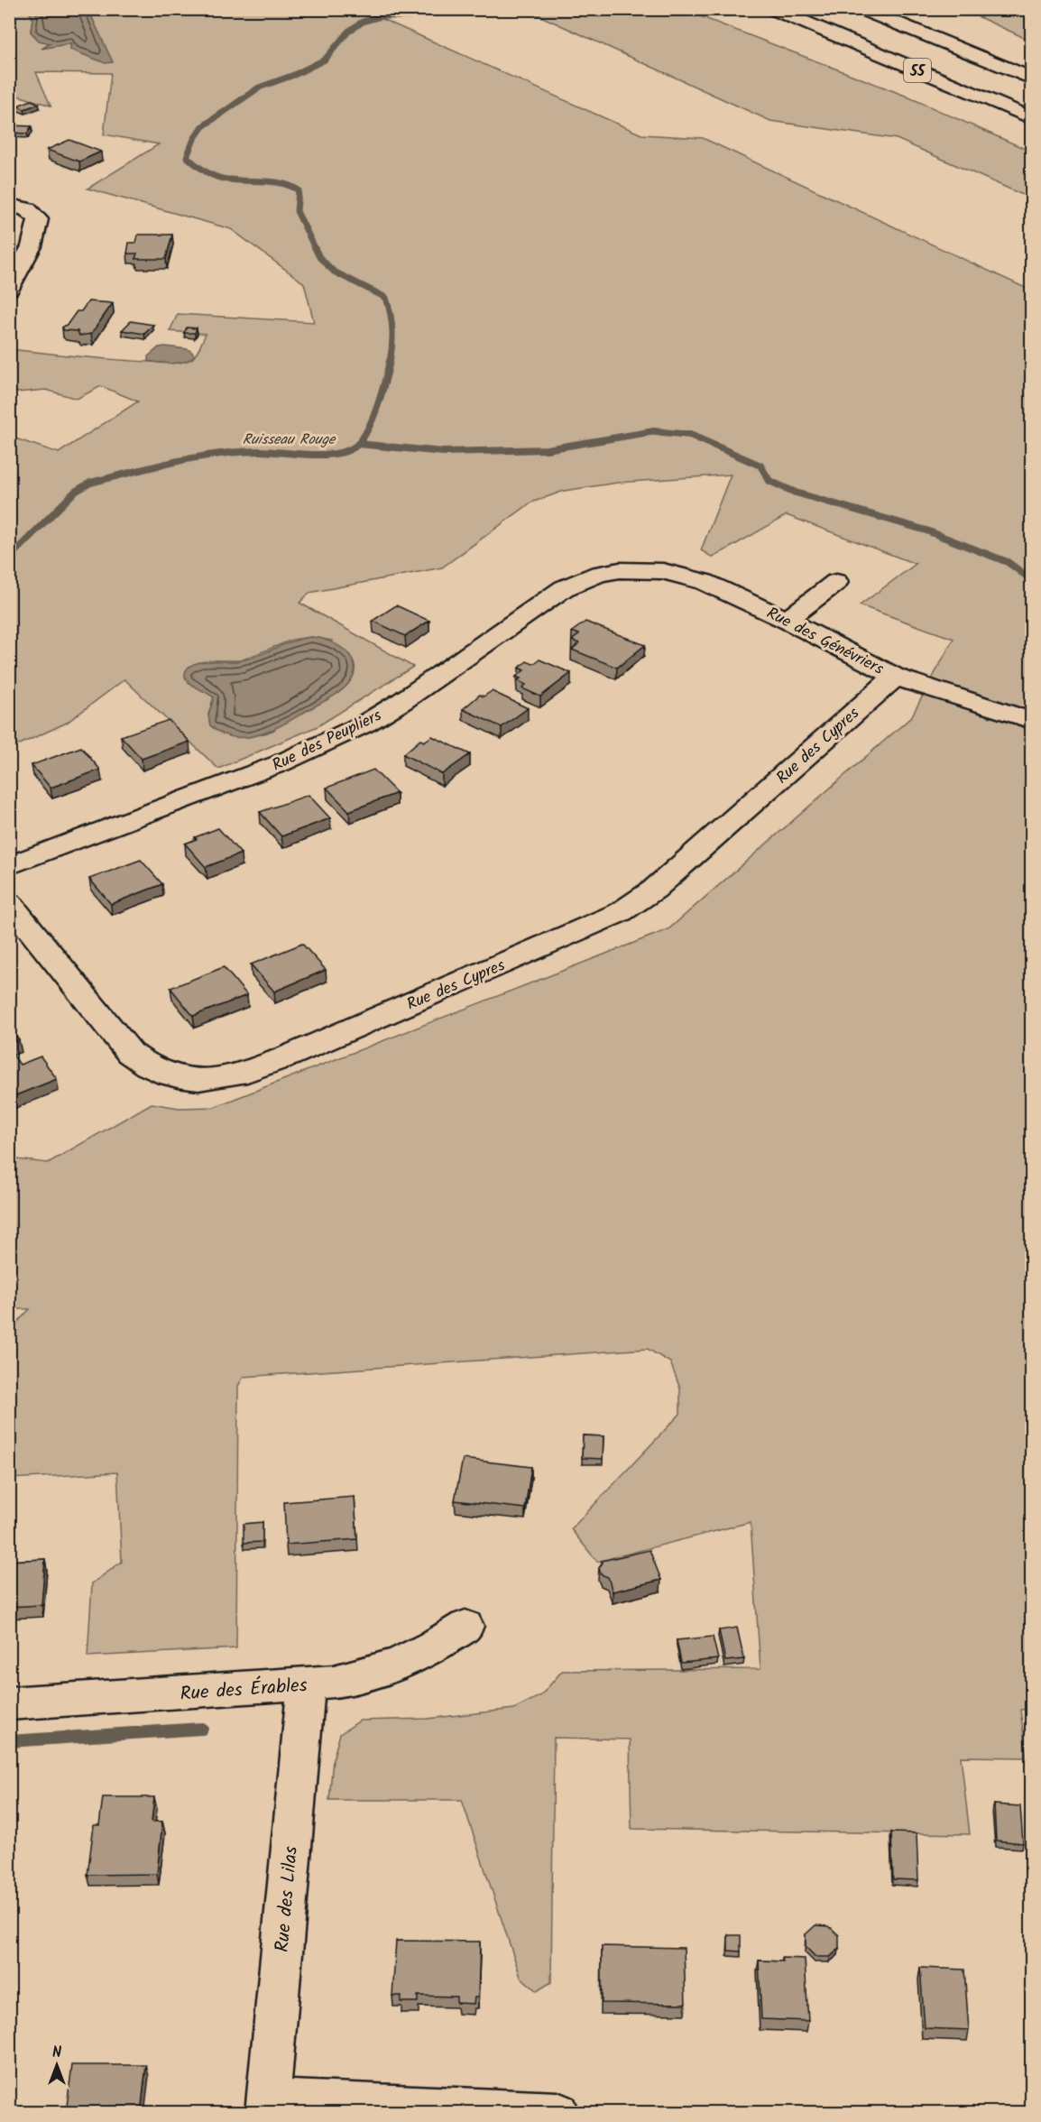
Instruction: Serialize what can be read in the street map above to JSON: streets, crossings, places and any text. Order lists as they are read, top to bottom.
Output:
{
  "streets": {
    "main road": [
      "55",
      "Rue des Génévriers",
      "Rue des Peupliers",
      "Rue des Cypres",
      "Rue des Érables",
      "Rue des Lilas"
    ]
  },
  "crossings": [
    ["Rue des Génévriers", "Rue des Peupliers"],
    ["Rue des Génévriers", "Rue des Cypres"],
    ["Rue des Érables", "Rue des Lilas"]
  ],
  "water": ["Ruisseau Rouge"],
  "north": "top"
}
